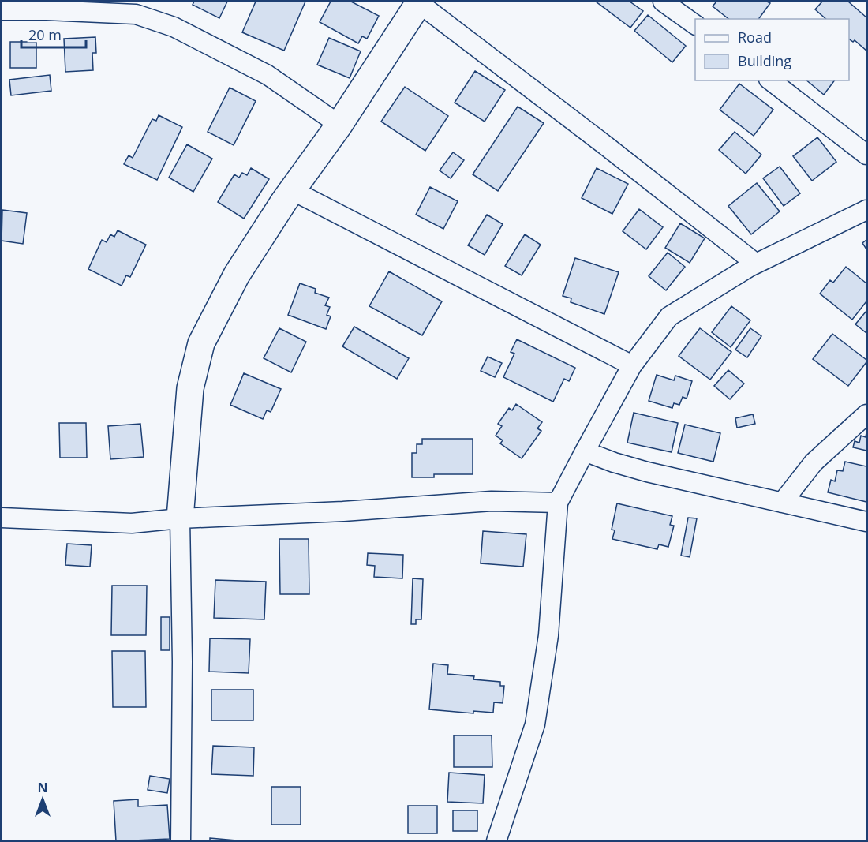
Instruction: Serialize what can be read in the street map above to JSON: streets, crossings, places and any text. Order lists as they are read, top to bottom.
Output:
{
  "legend": ["Road", "Building"],
  "scale_bar": "20 m",
  "north": "top"
}
